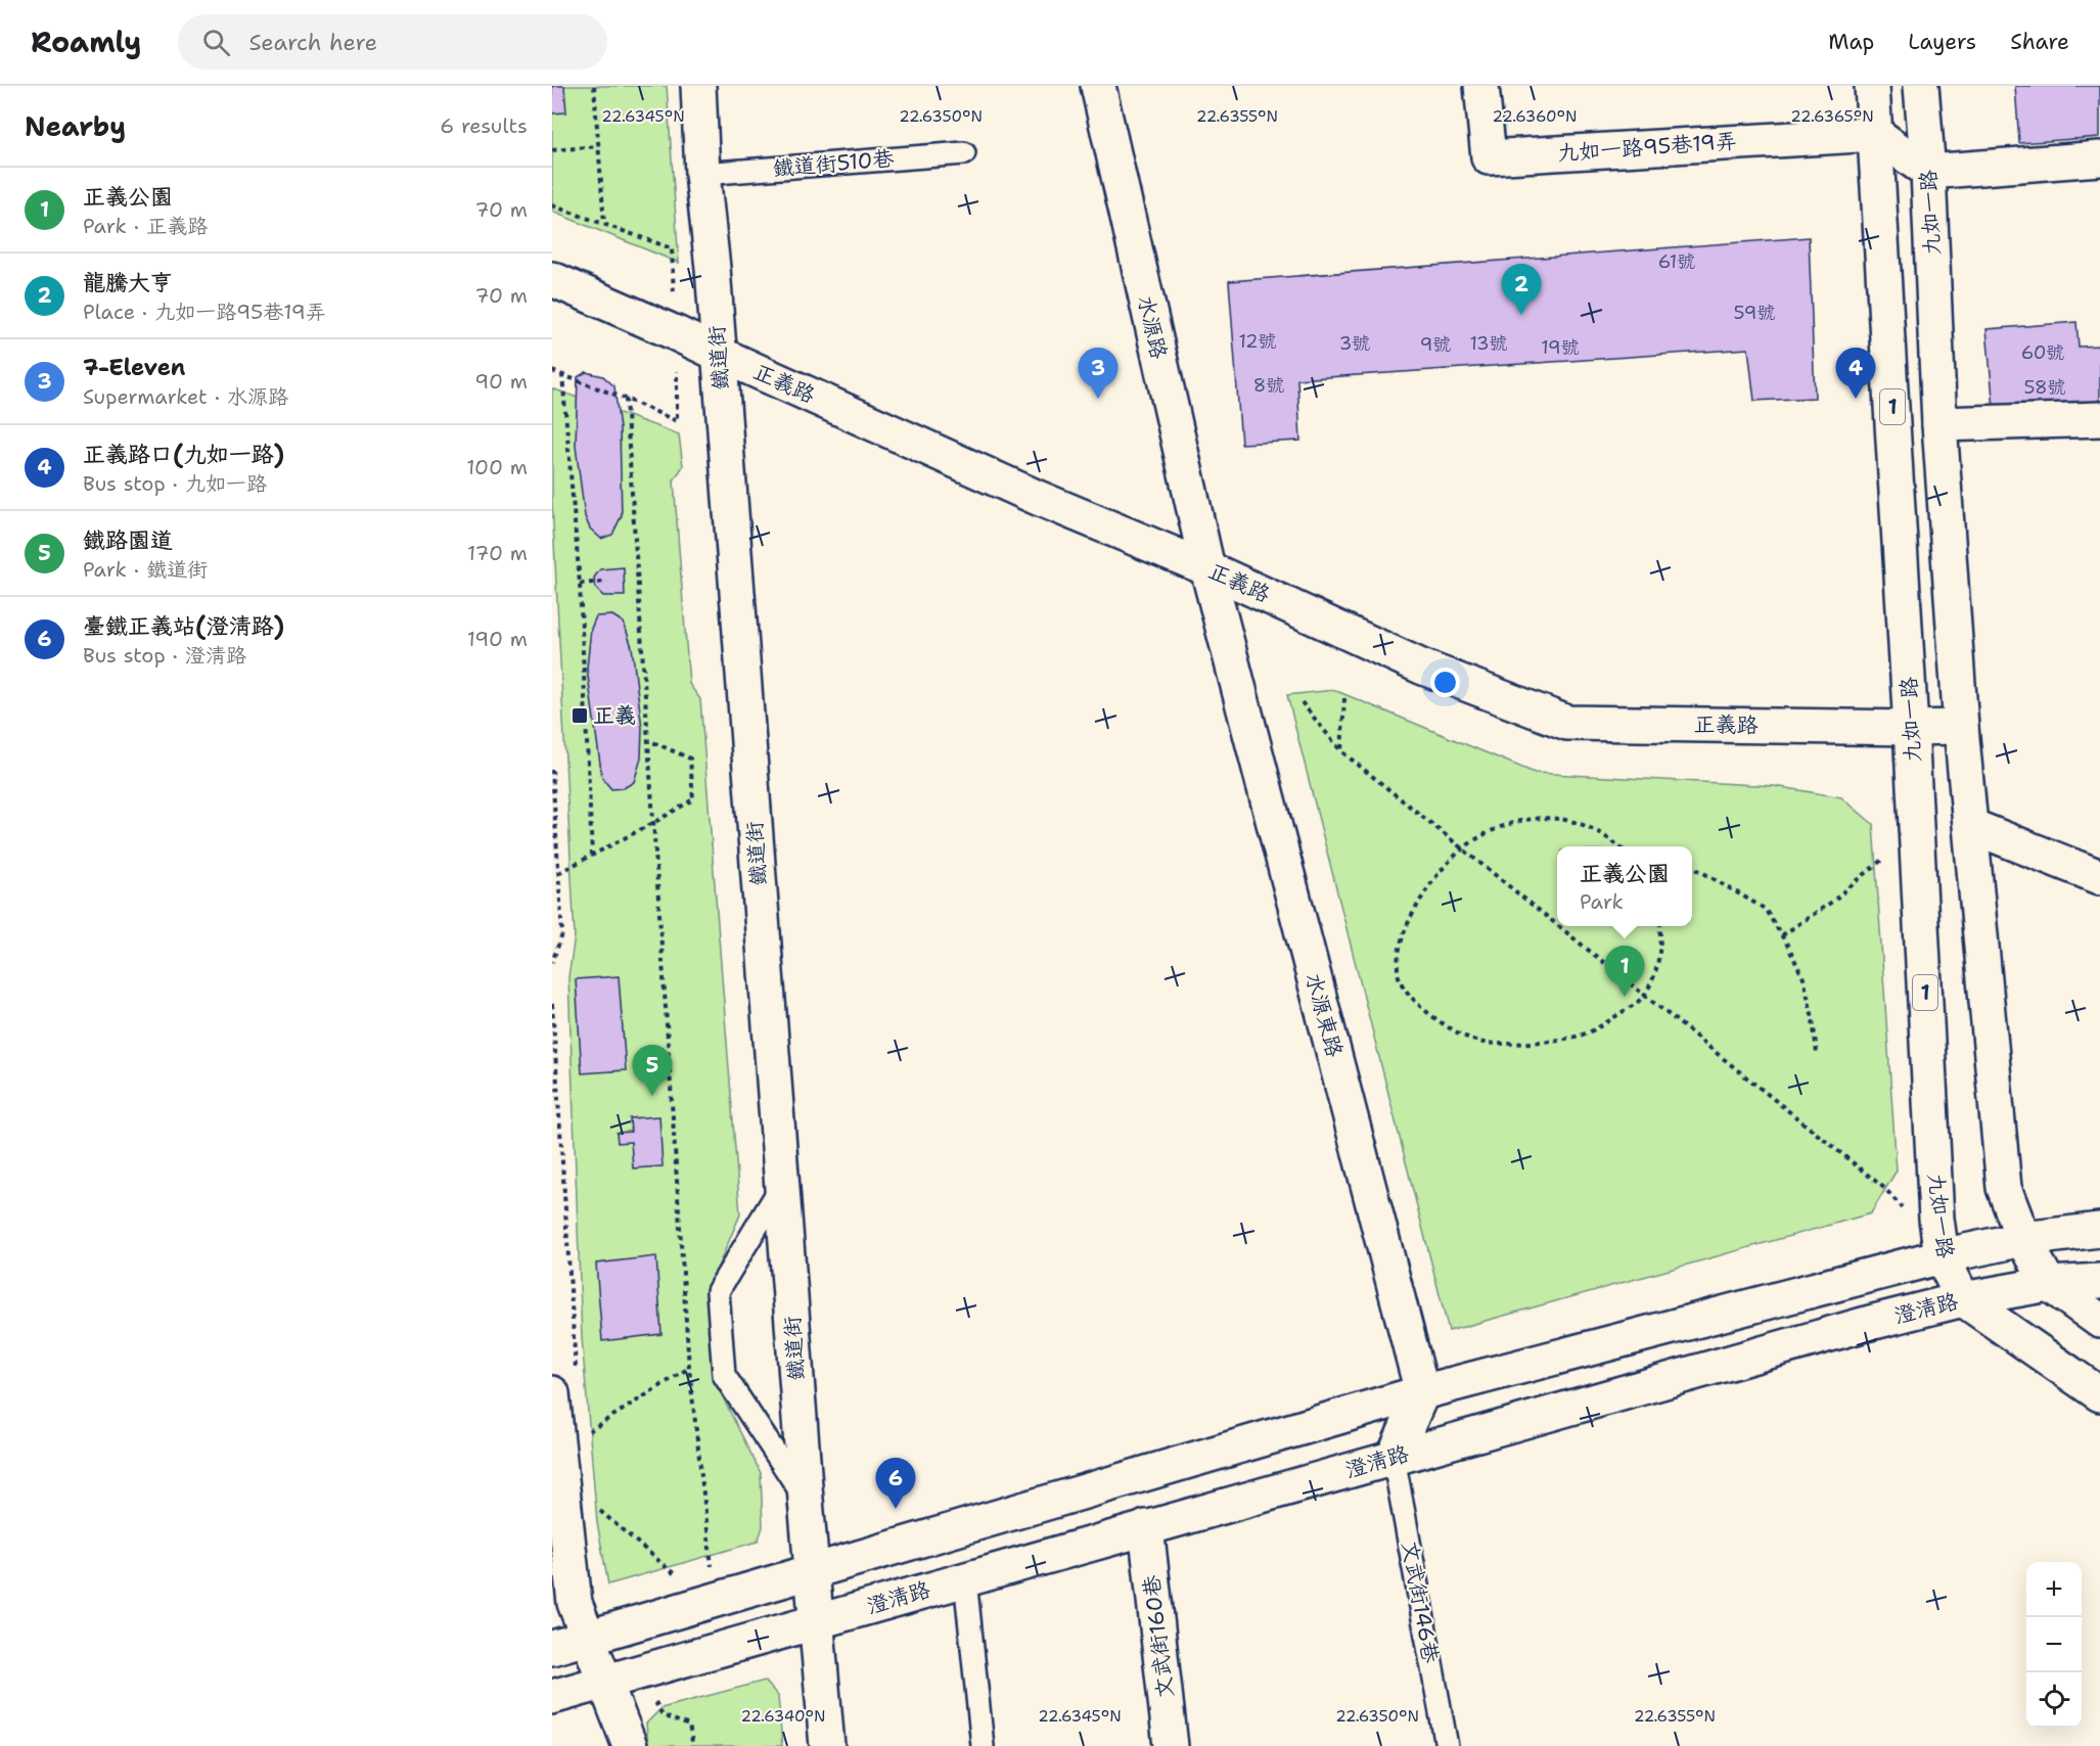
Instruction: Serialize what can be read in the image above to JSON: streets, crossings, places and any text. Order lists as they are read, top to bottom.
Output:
{
  "streets": {
    "street": [
      "九如一路95巷19弄",
      "九如一路",
      "水源路",
      "鐵道街",
      "正義路",
      "1",
      "水源東路",
      "澄清路",
      "文武街160巷"
    ],
    "lane": ["鐵道街510巷", "文武街146巷"]
  },
  "crossings": [
    ["九如一路95巷19弄", "九如一路"],
    ["鐵道街510巷", "鐵道街"],
    ["九如一路", "正義路"],
    ["九如一路", "澄清路"],
    ["水源路", "正義路"],
    ["水源路", "水源東路"],
    ["鐵道街", "正義路"],
    ["鐵道街", "澄清路"],
    ["正義路", "水源東路"],
    ["澄清路", "文武街146巷"],
    ["澄清路", "文武街160巷"]
  ],
  "places": {
    "transit": ["正義"]
  },
  "house_numbers": [
    "61號",
    "59號",
    "12號",
    "3號",
    "13號",
    "9號",
    "19號",
    "60號",
    "8號",
    "58號"
  ],
  "page": {
    "header": "Roamly",
    "search": "Search here",
    "nav": ["Map", "Layers", "Share"],
    "heading": ["Nearby", "6 results"],
    "list": [
      {
        "mark": "1",
        "name": "正義公園",
        "note": "Park · 正義路",
        "value": "70 m"
      },
      {
        "mark": "2",
        "name": "龍騰大亨",
        "note": "Place · 九如一路95巷19弄",
        "value": "70 m"
      },
      {
        "mark": "3",
        "name": "7-Eleven",
        "note": "Supermarket · 水源路",
        "value": "90 m"
      },
      {
        "mark": "4",
        "name": "正義路口(九如一路)",
        "note": "Bus stop · 九如一路",
        "value": "100 m"
      },
      {
        "mark": "5",
        "name": "鐵路園道",
        "note": "Park · 鐵道街",
        "value": "170 m"
      },
      {
        "mark": "6",
        "name": "臺鐵正義站(澄清路)",
        "note": "Bus stop · 澄清路",
        "value": "190 m"
      }
    ],
    "pins": [
      "2",
      "3",
      "4",
      "1",
      "5",
      "6"
    ],
    "popup": ["正義公園", "Park"],
    "map_buttons": ["+", "−"]
  },
  "coordinates": [
    "22.6345°N",
    "22.6350°N",
    "22.6355°N",
    "22.6360°N",
    "22.6365°N",
    "22.6340°N"
  ]
}
